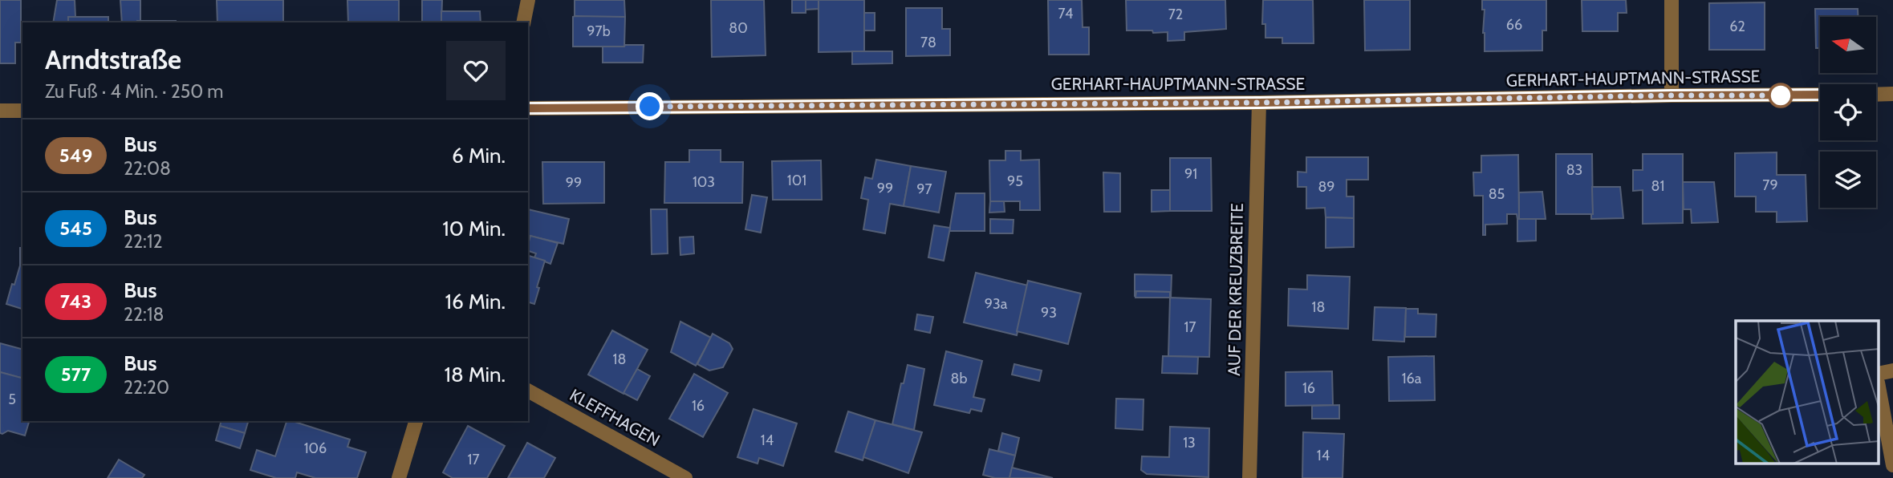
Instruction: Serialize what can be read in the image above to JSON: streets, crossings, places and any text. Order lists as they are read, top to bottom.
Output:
{
  "streets": {
    "street": ["GERHART-HAUPTMANN-STRASSE", "AUF DER KREUZBREITE", "KLEFFHAGEN"]
  },
  "crossings": [
    ["GERHART-HAUPTMANN-STRASSE", "AUF DER KREUZBREITE"]
  ],
  "lines": ["bus line 549"],
  "house_numbers": [
    "74",
    "72",
    "66",
    "62",
    "80",
    "97b",
    "78",
    "83",
    "91",
    "101",
    "95",
    "103",
    "99",
    "79",
    "81",
    "89",
    "99",
    "97",
    "85",
    "93a",
    "18",
    "93",
    "17",
    "18",
    "8b",
    "16a",
    "16",
    "5",
    "16",
    "14",
    "13",
    "106",
    "14",
    "17"
  ],
  "north": "left",
  "page": {
    "heading": ["Arndtstraße", "Zu Fuß · 4 Min. · 250 m"],
    "list": [
      {
        "mark": "549",
        "name": "Bus",
        "note": "22:08",
        "value": "6 Min."
      },
      {
        "mark": "545",
        "name": "Bus",
        "note": "22:12",
        "value": "10 Min."
      },
      {
        "mark": "743",
        "name": "Bus",
        "note": "22:18",
        "value": "16 Min."
      },
      {
        "mark": "577",
        "name": "Bus",
        "note": "22:20",
        "value": "18 Min."
      }
    ]
  }
}
